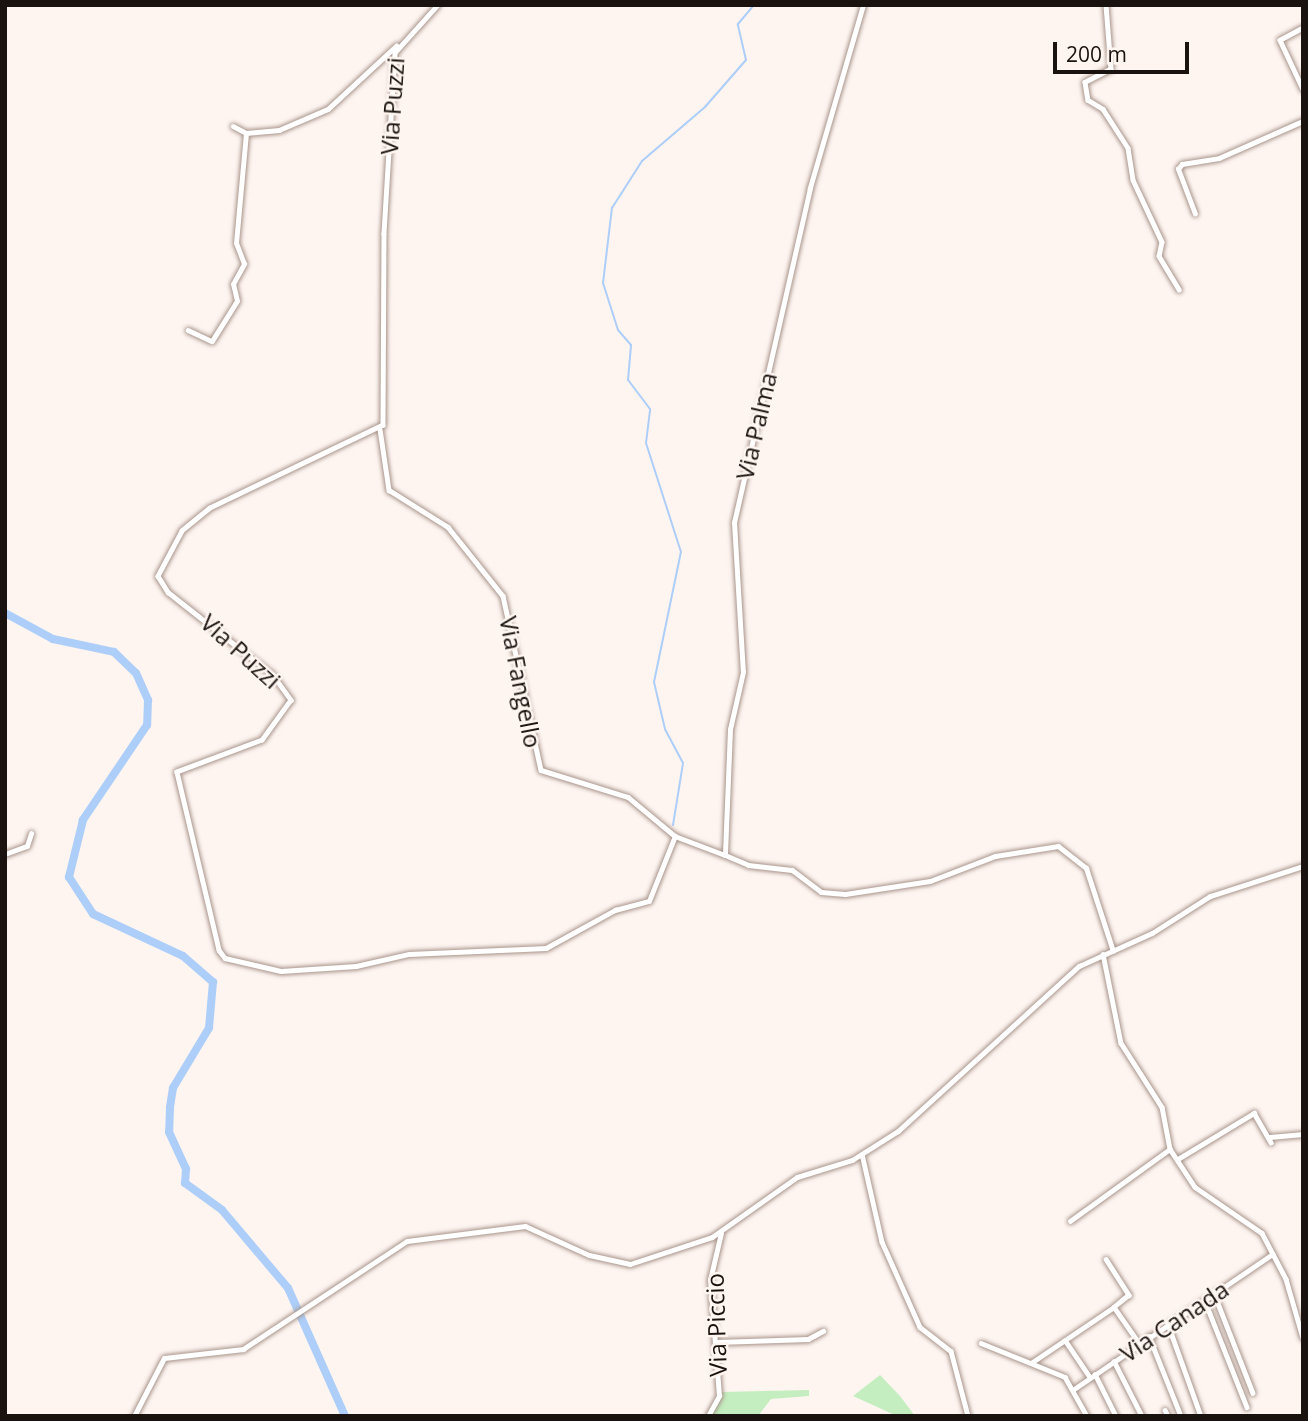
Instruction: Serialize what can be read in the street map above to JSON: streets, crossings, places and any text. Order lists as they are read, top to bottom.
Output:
{
  "streets": {
    "street": [
      "Via Puzzi",
      "Via Palma",
      "Via Fangello",
      "Via Canada",
      "Via Piccio"
    ]
  },
  "crossings": [
    ["Via Puzzi", "Via Fangello"],
    ["Via Palma", "Via Fangello"]
  ],
  "scale_bar": "200 m"
}
